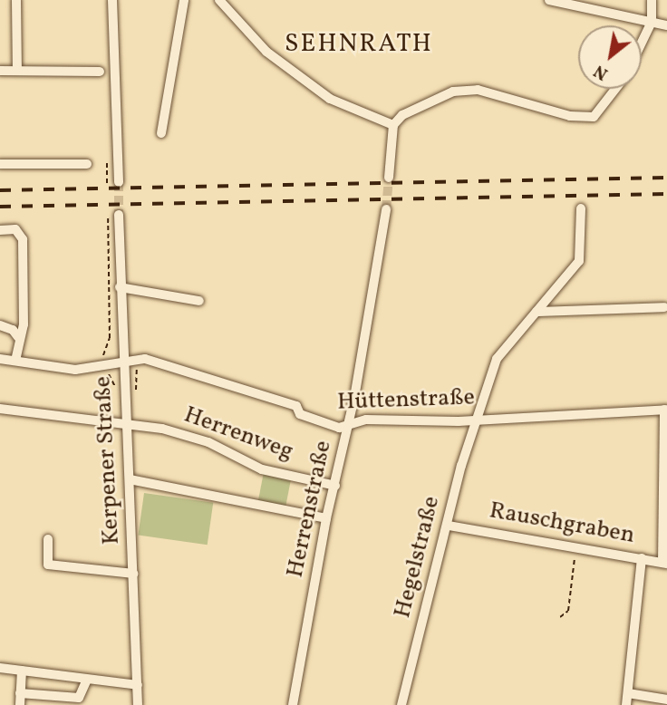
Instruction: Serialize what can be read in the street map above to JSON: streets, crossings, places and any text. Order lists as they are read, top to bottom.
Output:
{
  "streets": {
    "street": [
      "Hüttenstraße",
      "Herrenweg",
      "Kerpener Straße",
      "Herrenstraße",
      "Rauschgraben",
      "Hegelstraße"
    ]
  },
  "crossings": [
    ["Hüttenstraße", "Kerpener Straße"],
    ["Hüttenstraße", "Herrenstraße"],
    ["Hüttenstraße", "Hegelstraße"],
    ["Herrenweg", "Kerpener Straße"],
    ["Herrenweg", "Herrenstraße"],
    ["Rauschgraben", "Hegelstraße"]
  ],
  "districts": ["SEHNRATH"],
  "north": "bottom left"
}
